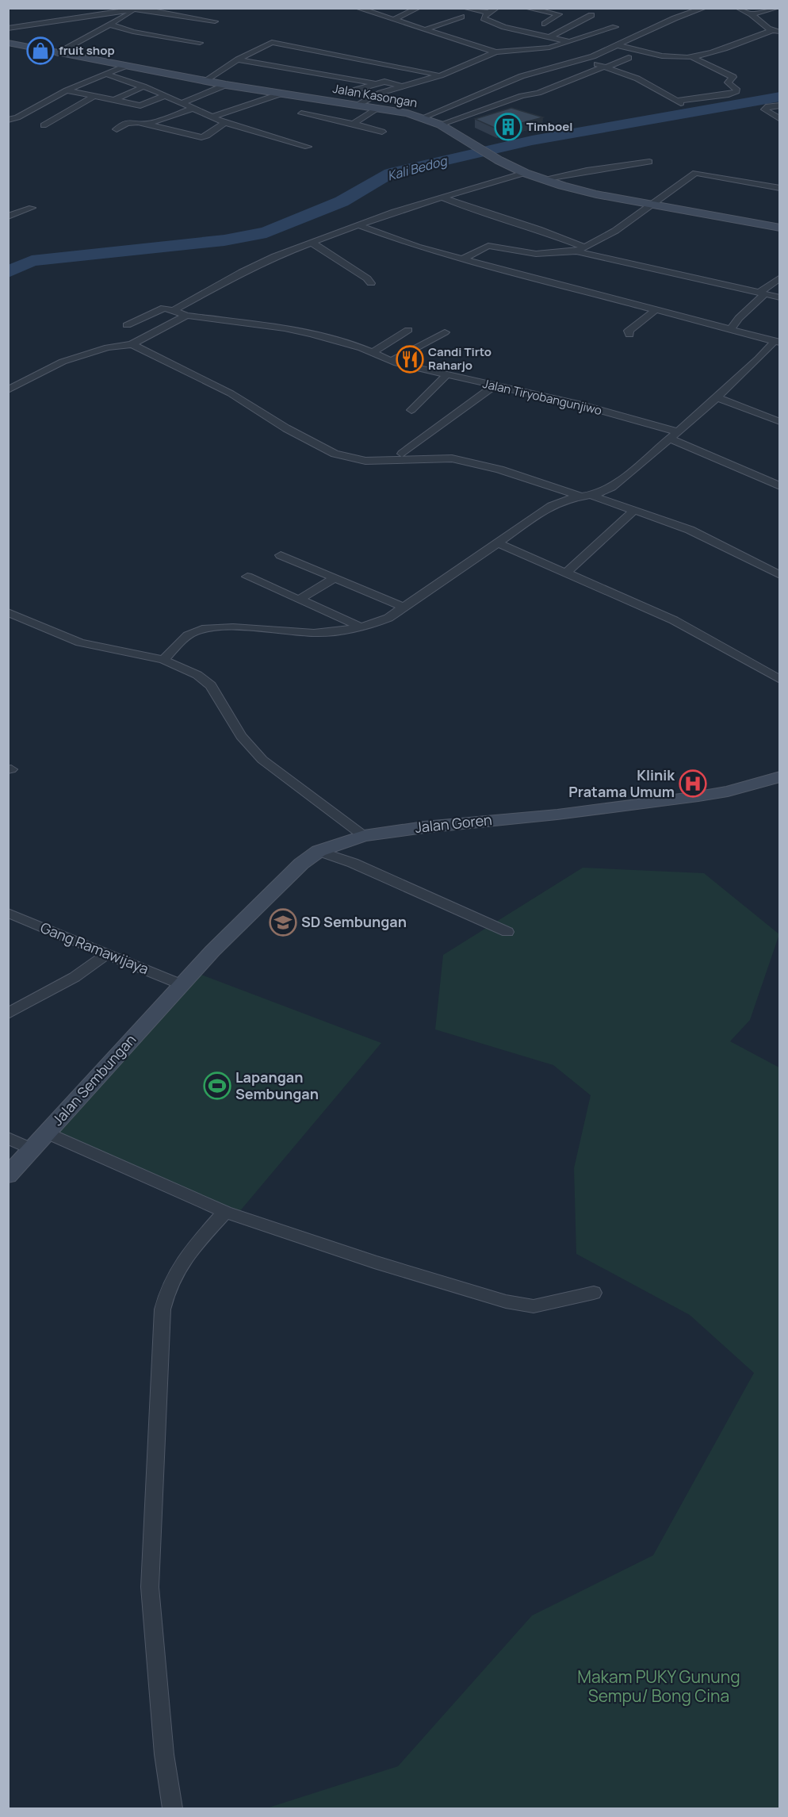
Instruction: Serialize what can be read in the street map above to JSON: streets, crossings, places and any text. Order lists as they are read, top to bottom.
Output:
{
  "streets": {
    "main road": ["Jalan Kasongan", "Jalan Goren", "Jalan Sembungan"],
    "street": ["Jalan Tiryobangunjiwo", "Gang Ramawijaya"]
  },
  "crossings": [
    ["Jalan Goren", "Gang Ramawijaya"],
    ["Jalan Goren", "Jalan Sembungan"],
    ["Gang Ramawijaya", "Jalan Sembungan"]
  ],
  "water": ["Kali Bedog"],
  "parks": ["Makam PUKY Gunung Sempu/ Bong Cina"],
  "places": {
    "shop": ["fruit shop"],
    "building": ["Timboel"],
    "restaurant": ["Candi Tirto Raharjo"],
    "hospital": ["Klinik Pratama Umum"],
    "school or university": ["SD Sembungan"],
    "sports": ["Lapangan Sembungan"]
  }
}
